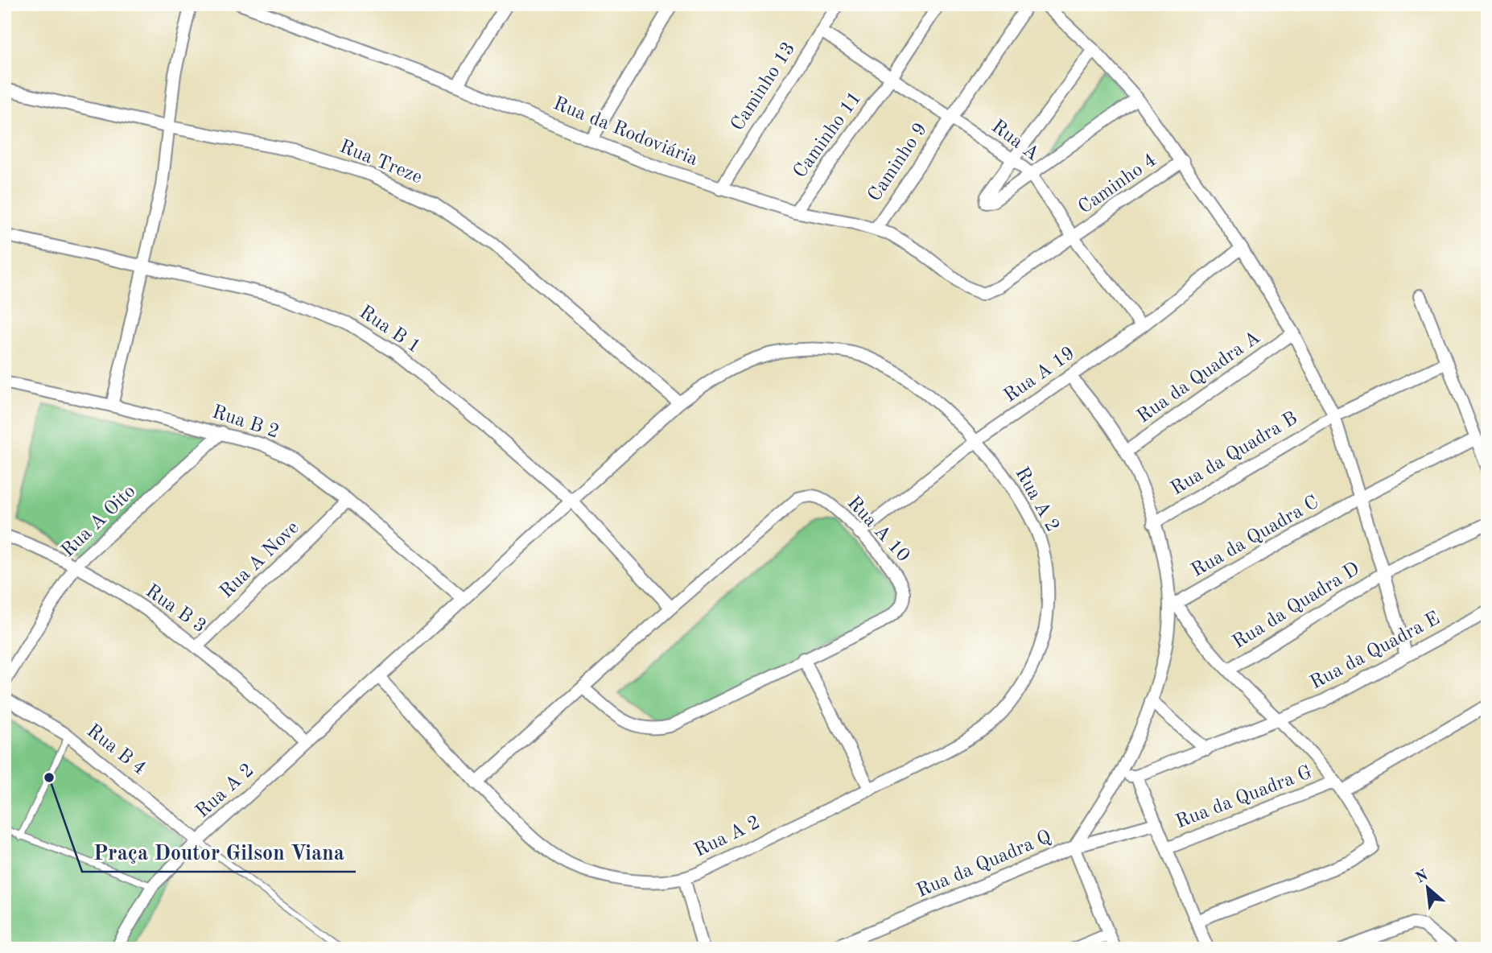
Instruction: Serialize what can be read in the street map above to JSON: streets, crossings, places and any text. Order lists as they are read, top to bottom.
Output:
{
  "streets": {
    "street": [
      "Caminho 13",
      "Rua da Rodoviária",
      "Caminho 11",
      "Rua A",
      "Rua Treze",
      "Caminho 9",
      "Caminho 4",
      "Rua B 1",
      "Rua A 19",
      "Rua da Quadra A",
      "Rua B 2",
      "Rua da Quadra B",
      "Rua A 2",
      "Rua A Oito",
      "Rua A 10",
      "Rua da Quadra C",
      "Rua A Nove",
      "Rua da Quadra D",
      "Rua B 3",
      "Rua da Quadra E",
      "Rua B 4",
      "Rua da Quadra G",
      "Rua da Quadra Q"
    ]
  },
  "crossings": [
    ["Caminho 13", "Rua da Rodoviária"],
    ["Caminho 13", "Rua A"],
    ["Rua da Rodoviária", "Caminho 11"],
    ["Rua da Rodoviária", "Caminho 9"],
    ["Rua da Rodoviária", "Caminho 4"],
    ["Caminho 11", "Rua A"],
    ["Rua A", "Caminho 9"],
    ["Rua A", "Caminho 4"],
    ["Rua A", "Rua A 19"],
    ["Rua Treze", "Rua A 2"],
    ["Rua B 1", "Rua A 2"],
    ["Rua B 1", "Rua A 10"],
    ["Rua A 19", "Rua A 2"],
    ["Rua A 19", "Rua A 10"],
    ["Rua B 2", "Rua A 2"],
    ["Rua B 2", "Rua A Oito"],
    ["Rua B 2", "Rua A Nove"],
    ["Rua A 2", "Rua A 10"],
    ["Rua A 2", "Rua B 3"],
    ["Rua A 2", "Rua B 4"],
    ["Rua A Oito", "Rua B 3"],
    ["Rua A Nove", "Rua B 3"]
  ],
  "places": ["Praça Doutor Gilson Viana"],
  "north": "top left"
}
